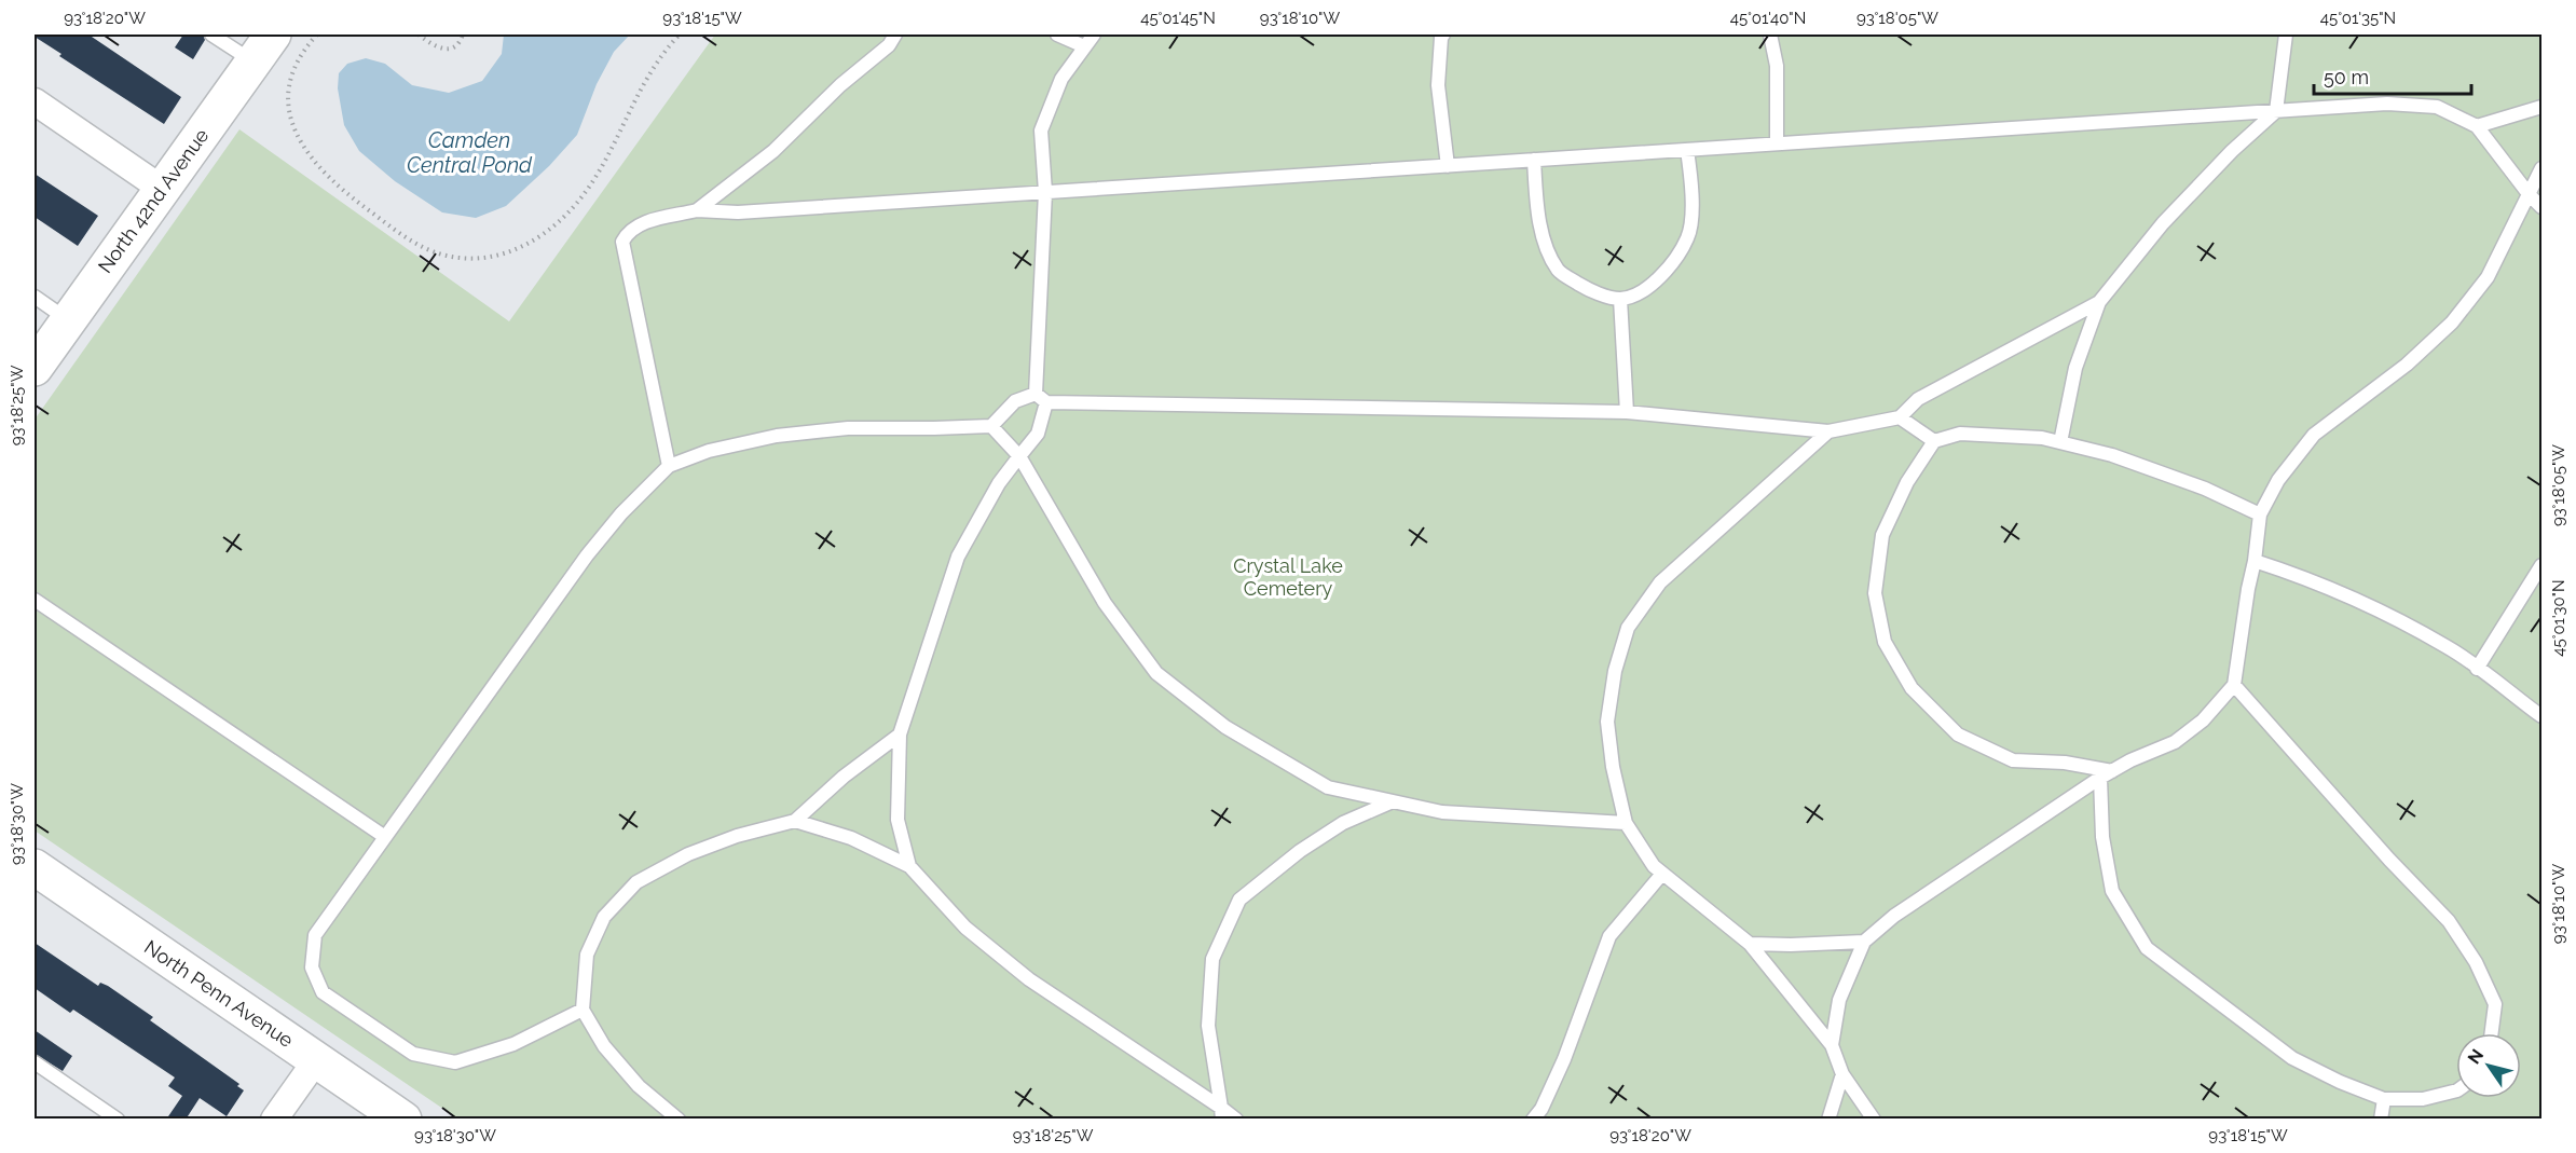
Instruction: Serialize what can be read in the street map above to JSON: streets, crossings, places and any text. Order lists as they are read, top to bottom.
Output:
{
  "streets": {
    "main road": ["North 42nd Avenue", "North Penn Avenue"]
  },
  "water": ["Camden Central Pond"],
  "parks": ["Crystal Lake Cemetery"],
  "scale_bar": "50 m",
  "north": "top left",
  "coordinates": [
    "93°18'20\"W",
    "93°18'15\"W",
    "45°01'45\"N",
    "93°18'10\"W",
    "45°01'40\"N",
    "93°18'05\"W",
    "45°01'35\"N",
    "93°18'25\"W",
    "45°01'30\"N",
    "93°18'30\"W"
  ]
}
